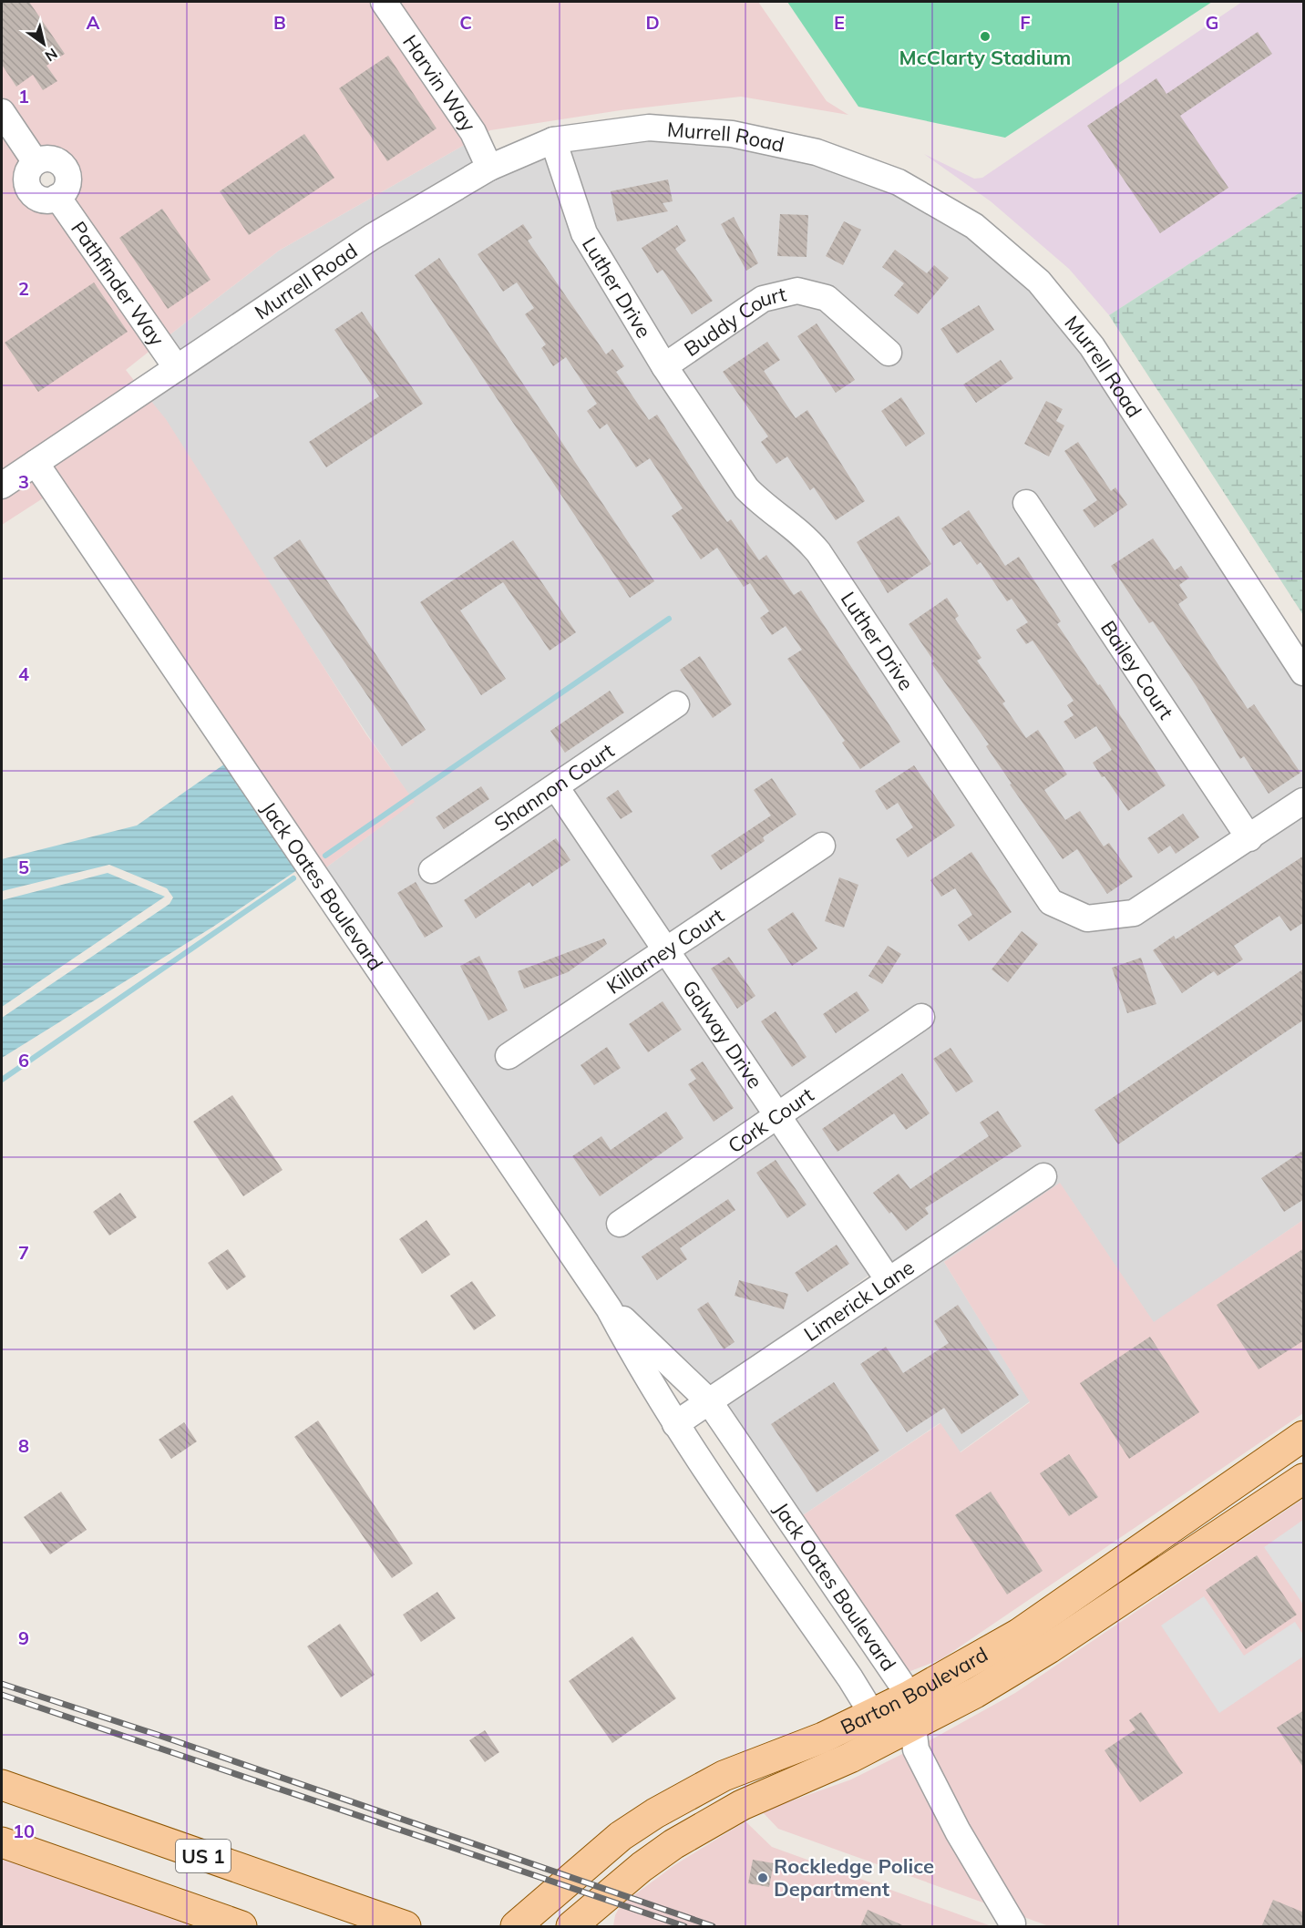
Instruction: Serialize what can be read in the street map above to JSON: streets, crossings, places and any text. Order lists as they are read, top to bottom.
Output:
{
  "streets": {
    "main road": ["Barton Boulevard", "US 1"],
    "street": [
      "Harvin Way",
      "Murrell Road",
      "Pathfinder Way",
      "Luther Drive",
      "Buddy Court",
      "Bailey Court",
      "Shannon Court",
      "Jack Oates Boulevard",
      "Killarney Court",
      "Galway Drive",
      "Cork Court",
      "Limerick Lane"
    ]
  },
  "crossings": [
    ["Harvin Way", "Murrell Road"],
    ["Murrell Road", "Pathfinder Way"],
    ["Murrell Road", "Luther Drive"],
    ["Murrell Road", "Jack Oates Boulevard"],
    ["Luther Drive", "Buddy Court"],
    ["Luther Drive", "Bailey Court"],
    ["Shannon Court", "Galway Drive"],
    ["Jack Oates Boulevard", "Limerick Lane"],
    ["Jack Oates Boulevard", "Barton Boulevard"],
    ["Killarney Court", "Galway Drive"],
    ["Galway Drive", "Cork Court"],
    ["Galway Drive", "Limerick Lane"]
  ],
  "places": ["McClarty Stadium", "Rockledge Police Department"],
  "north": "bottom right",
  "grid": {
    "columns": [
      "A",
      "B",
      "C",
      "D",
      "E",
      "F",
      "G"
    ],
    "rows": [
      "1",
      "2",
      "3",
      "4",
      "5",
      "6",
      "7",
      "8",
      "9",
      "10"
    ]
  }
}
